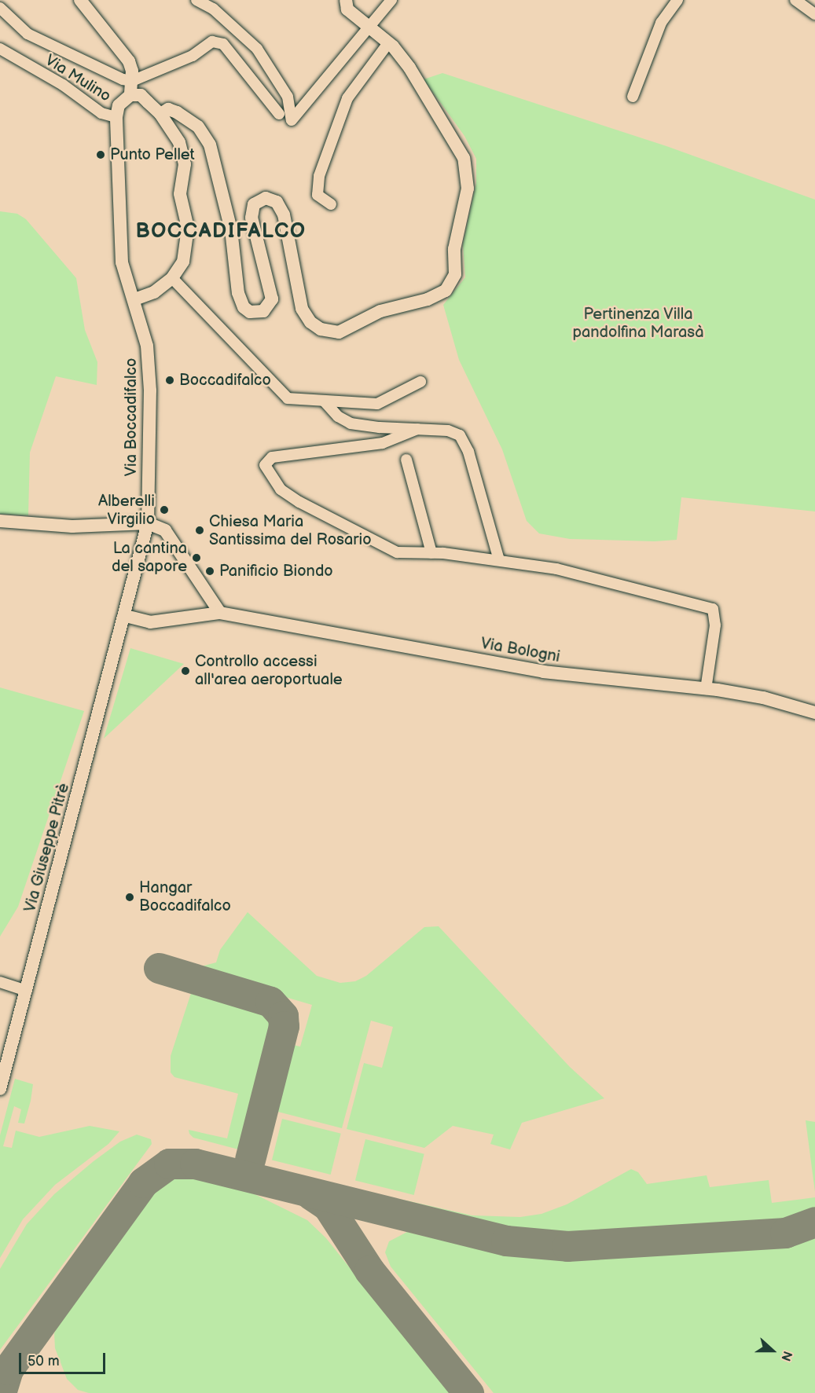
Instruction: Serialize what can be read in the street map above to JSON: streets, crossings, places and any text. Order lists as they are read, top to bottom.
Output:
{
  "streets": {
    "street": [
      "Via Mulino",
      "Via Boccadifalco",
      "Via Bologni",
      "Via Giuseppe Pitrè"
    ]
  },
  "crossings": [
    ["Via Mulino", "Via Boccadifalco"],
    ["Via Boccadifalco", "Via Bologni"],
    ["Via Boccadifalco", "Via Giuseppe Pitrè"],
    ["Via Bologni", "Via Giuseppe Pitrè"]
  ],
  "districts": ["BOCCADIFALCO"],
  "parks": ["Pertinenza Villa pandolfina Marasà"],
  "places": [
    "Punto Pellet",
    "Boccadifalco",
    "Alberelli Virgilio",
    "Chiesa Maria Santissima del Rosario",
    "La cantina del sapore",
    "Panificio Biondo",
    "Controllo accessi all'area aeroportuale",
    "Hangar Boccadifalco"
  ],
  "scale_bar": "50 m",
  "north": "right"
}
